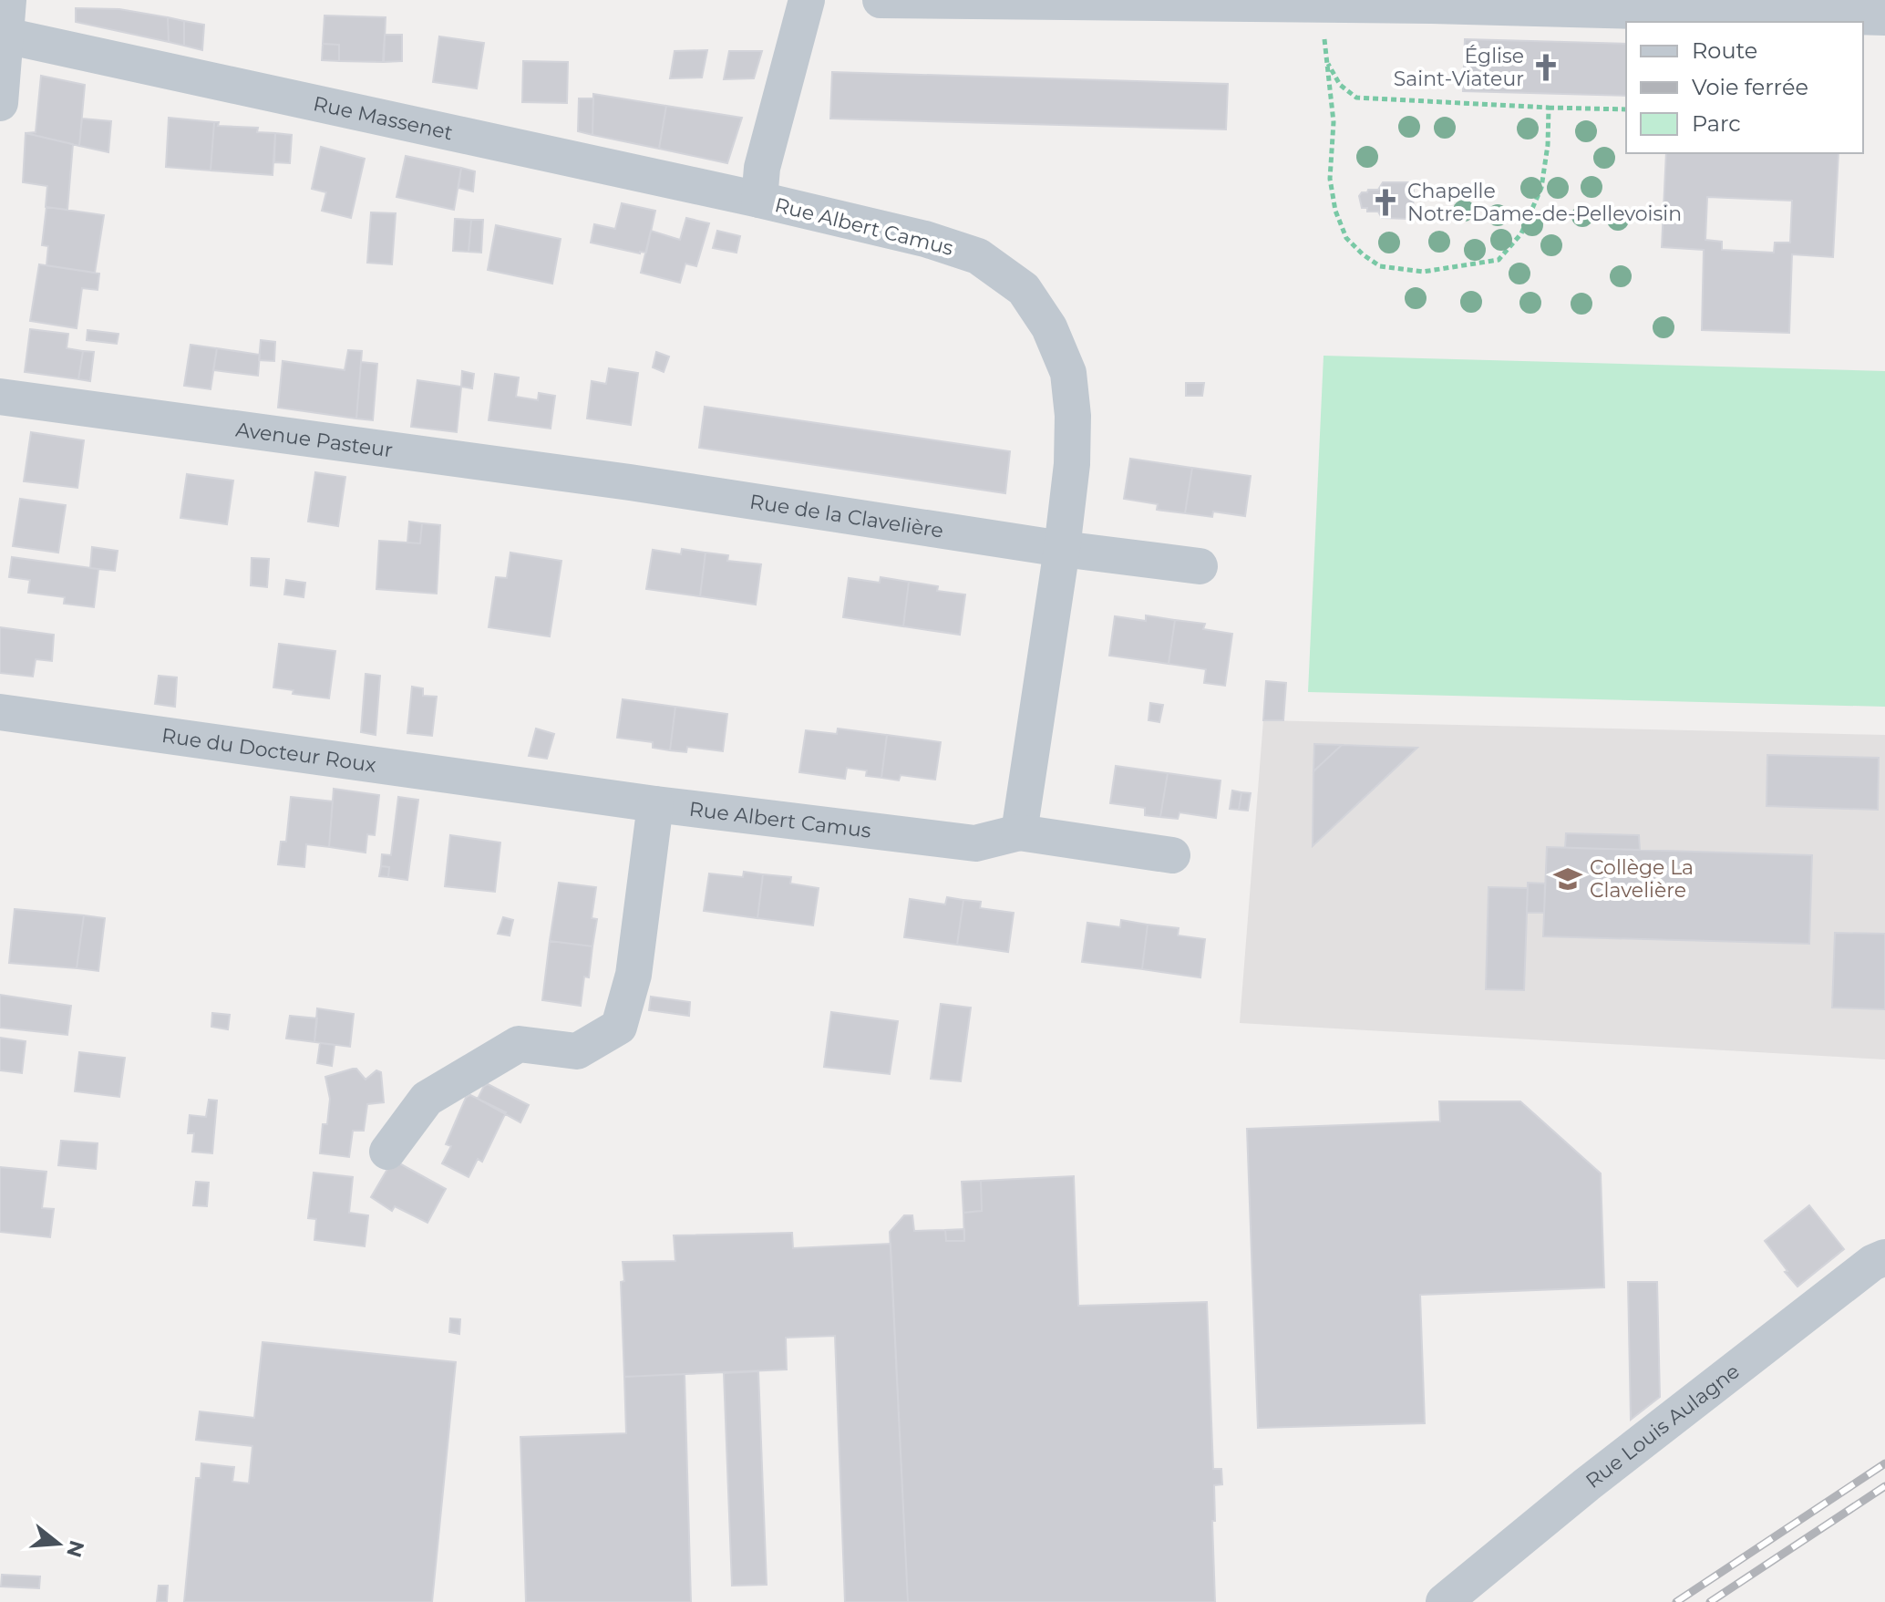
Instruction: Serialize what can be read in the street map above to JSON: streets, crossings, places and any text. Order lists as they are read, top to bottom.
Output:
{
  "streets": {
    "street": [
      "Rue Massenet",
      "Rue Albert Camus",
      "Avenue Pasteur",
      "Rue de la Clavelière",
      "Rue du Docteur Roux",
      "Rue Louis Aulagne"
    ]
  },
  "crossings": [
    ["Rue Massenet", "Rue Albert Camus"],
    ["Rue Albert Camus", "Rue de la Clavelière"],
    ["Rue Albert Camus", "Rue du Docteur Roux"],
    ["Avenue Pasteur", "Rue de la Clavelière"]
  ],
  "places": {
    "church": ["Église Saint-Viateur", "Chapelle Notre-Dame-de-Pellevoisin"],
    "school or university": ["Collège La Clavelière"]
  },
  "legend": ["Route", "Voie ferrée", "Parc"],
  "north": "right"
}
